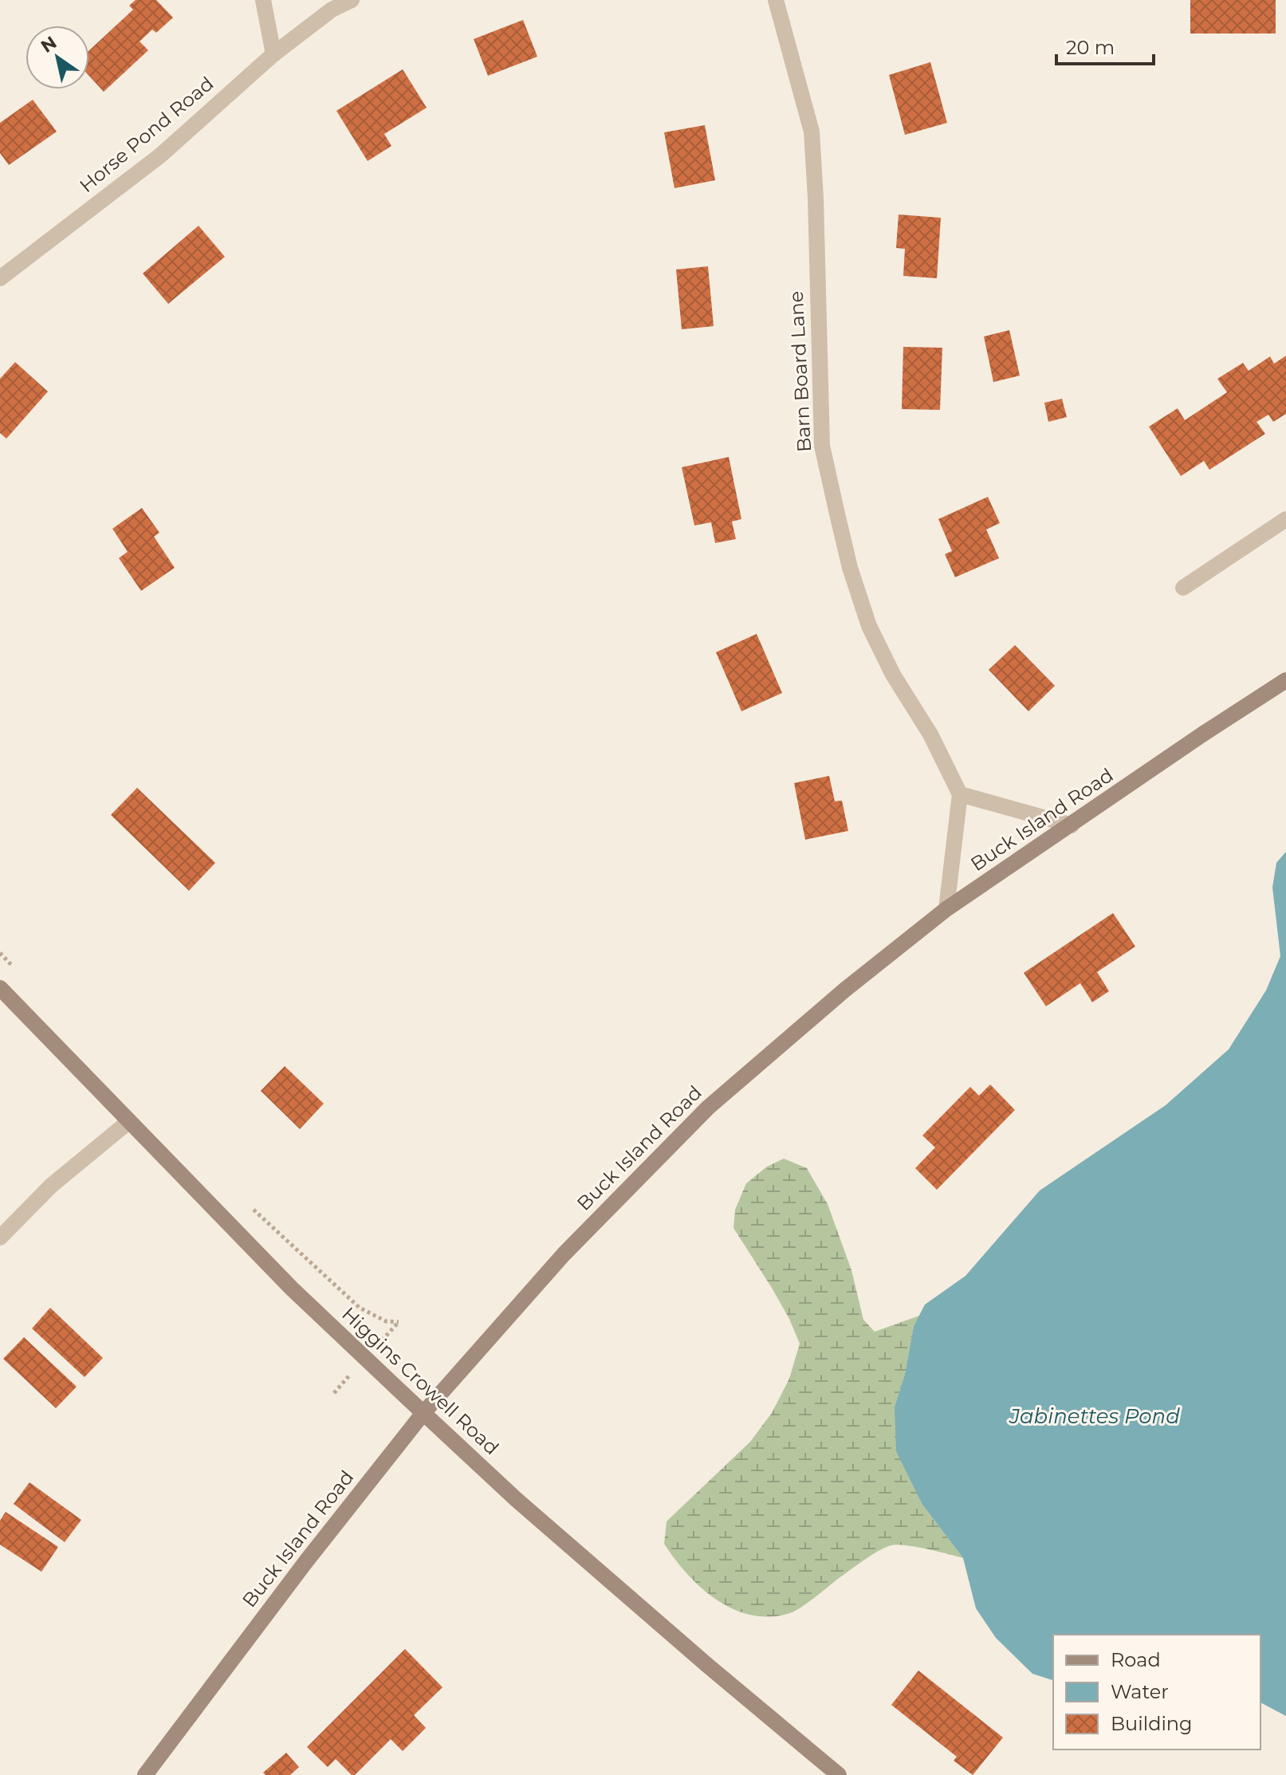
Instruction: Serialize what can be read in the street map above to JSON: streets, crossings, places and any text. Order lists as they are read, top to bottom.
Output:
{
  "streets": {
    "main road": ["Buck Island Road", "Higgins Crowell Road"],
    "street": ["Horse Pond Road", "Barn Board Lane"]
  },
  "crossings": [
    ["Buck Island Road", "Higgins Crowell Road"]
  ],
  "water": ["Jabinettes Pond"],
  "legend": ["Road", "Water", "Building"],
  "scale_bar": "20 m",
  "north": "top left"
}
